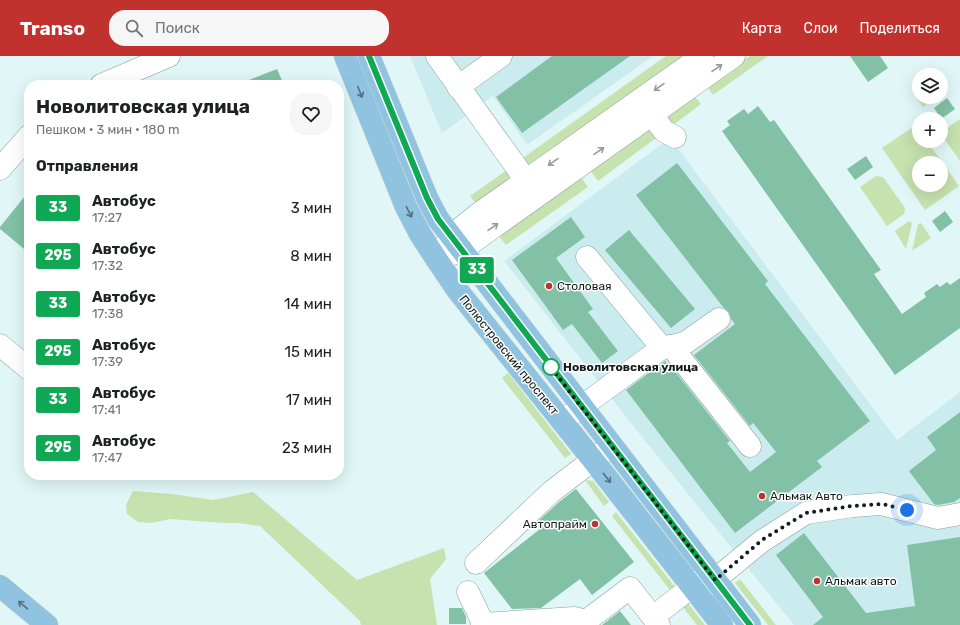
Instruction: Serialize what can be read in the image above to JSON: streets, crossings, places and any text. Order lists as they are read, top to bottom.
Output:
{
  "streets": {
    "main road": ["Полюстровский проспект"]
  },
  "places": [
    "Столовая",
    "Новолитовская улица",
    "Альмак Авто",
    "Автопрайм",
    "Альмак авто"
  ],
  "lines": ["bus line 33"],
  "page": {
    "header": "Transo",
    "search": "Поиск",
    "nav": ["Карта", "Слои", "Поделиться"],
    "on_map": "33",
    "map_buttons": ["+", "−"],
    "heading": [
      ["Новолитовская улица", "Пешком · 3 мин · 180 m"],
      "Отправления"
    ],
    "list": [
      {
        "mark": "33",
        "name": "Автобус",
        "note": "17:27",
        "value": "3 мин"
      },
      {
        "mark": "295",
        "name": "Автобус",
        "note": "17:32",
        "value": "8 мин"
      },
      {
        "mark": "33",
        "name": "Автобус",
        "note": "17:38",
        "value": "14 мин"
      },
      {
        "mark": "295",
        "name": "Автобус",
        "note": "17:39",
        "value": "15 мин"
      },
      {
        "mark": "33",
        "name": "Автобус",
        "note": "17:41",
        "value": "17 мин"
      },
      {
        "mark": "295",
        "name": "Автобус",
        "note": "17:47",
        "value": "23 мин"
      }
    ]
  }
}
